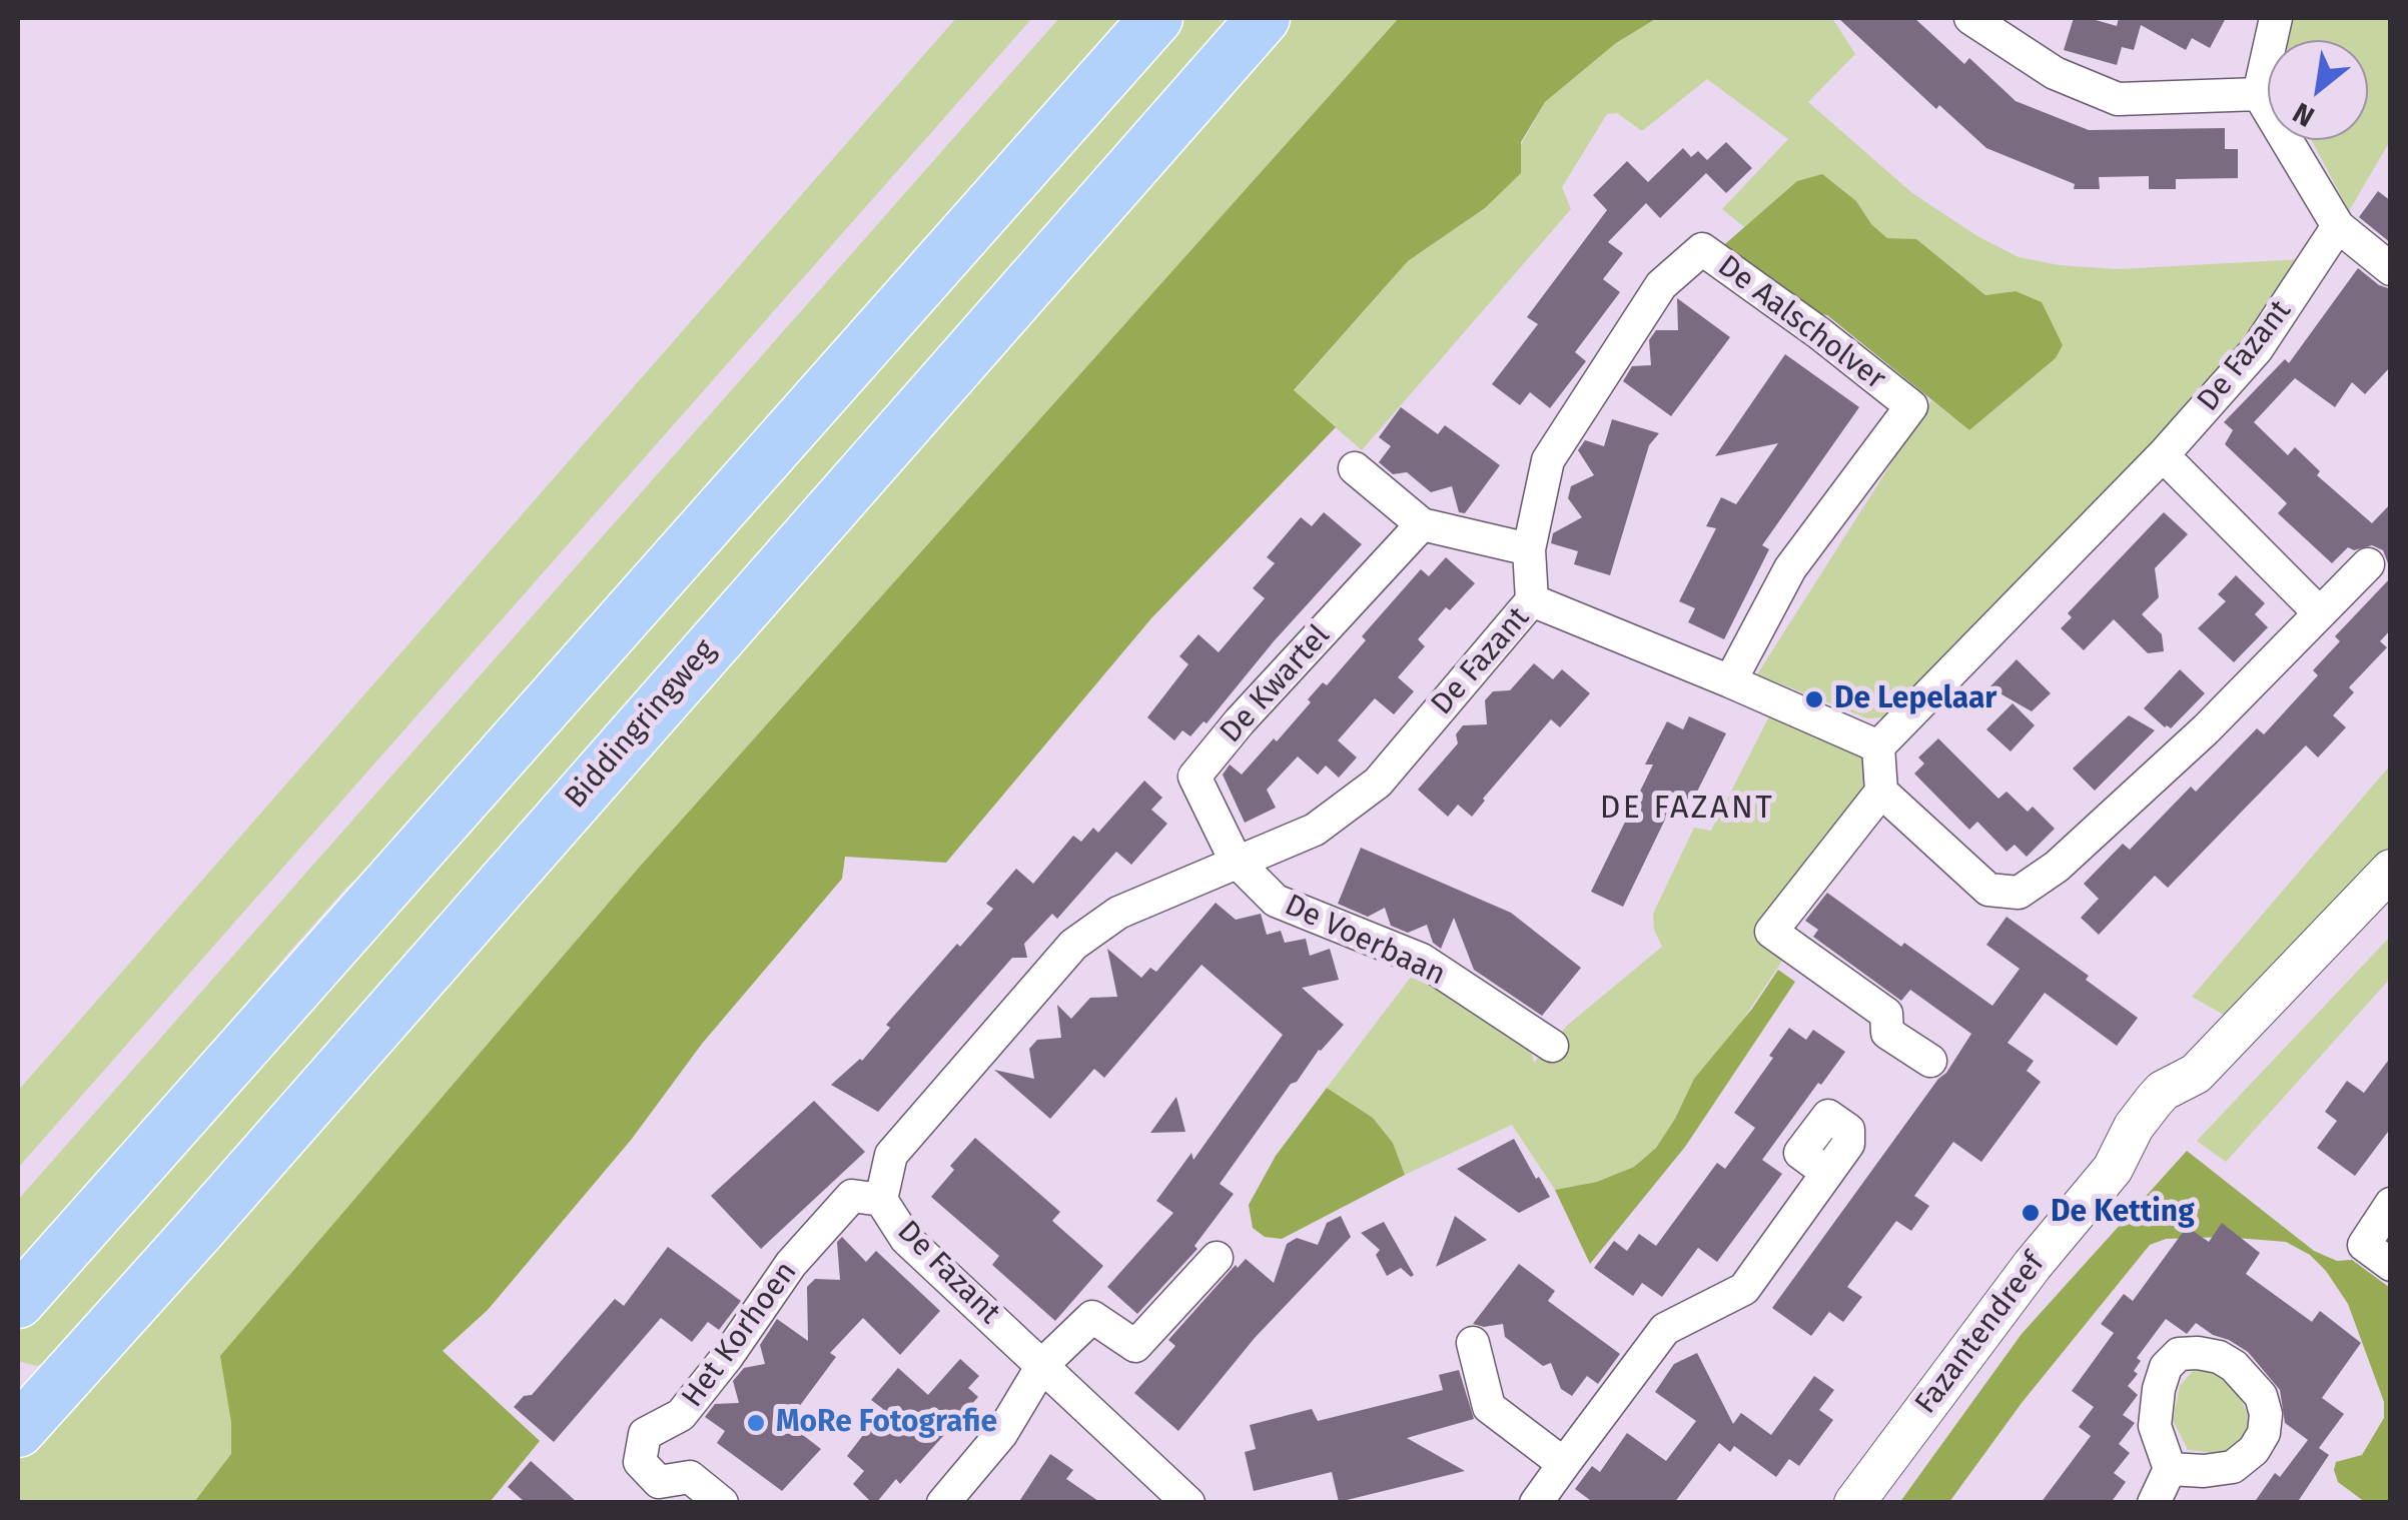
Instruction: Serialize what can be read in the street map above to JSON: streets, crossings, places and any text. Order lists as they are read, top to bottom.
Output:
{
  "streets": {
    "main road": ["Biddingringweg"],
    "street": [
      "De Aalscholver",
      "De Fazant",
      "De Kwartel",
      "De Voerbaan",
      "Fazantendreef",
      "Het Korhoen"
    ]
  },
  "crossings": [
    ["De Aalscholver", "De Fazant"],
    ["De Fazant", "De Kwartel"],
    ["De Fazant", "De Voerbaan"],
    ["De Fazant", "Het Korhoen"],
    ["De Kwartel", "De Voerbaan"]
  ],
  "districts": ["DE FAZANT"],
  "places": ["De Lepelaar", "De Ketting", "MoRe Fotografie"],
  "north": "bottom left"
}
